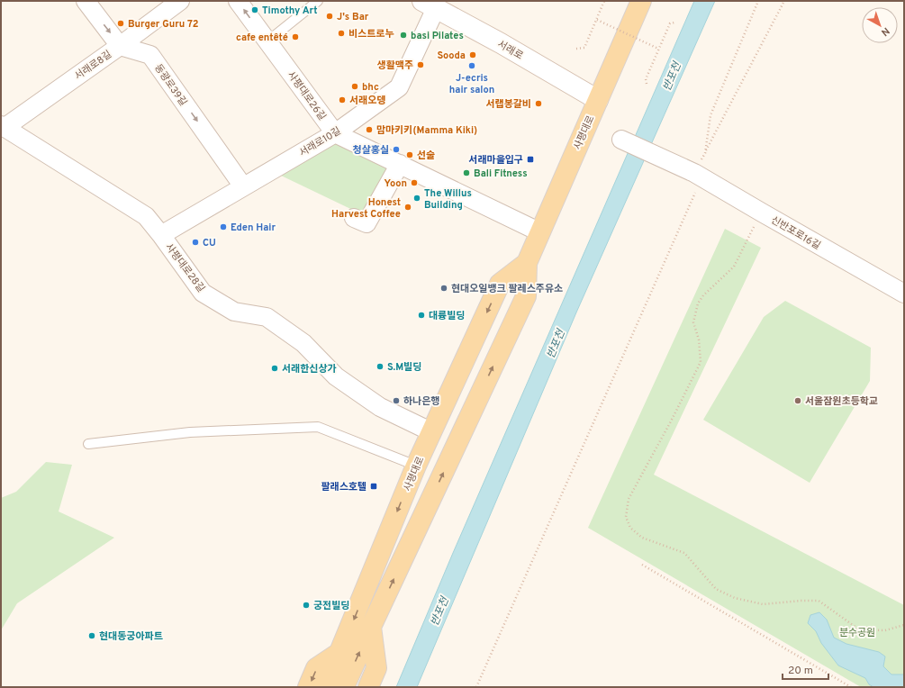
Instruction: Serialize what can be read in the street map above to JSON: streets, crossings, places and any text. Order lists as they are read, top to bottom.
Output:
{
  "streets": {
    "main road": ["사평대로"],
    "street": [
      "서래로",
      "서래로8길",
      "동광로39길",
      "사평대로26길",
      "서래로10길",
      "신반포로16길",
      "사평대로28길"
    ]
  },
  "crossings": [
    ["서래로", "사평대로"],
    ["서래로", "서래로10길"],
    ["서래로8길", "동광로39길"],
    ["서래로8길", "사평대로28길"],
    ["동광로39길", "서래로10길"],
    ["사평대로26길", "사평대로"],
    ["사평대로26길", "서래로10길"],
    ["사평대로", "사평대로28길"],
    ["서래로10길", "사평대로28길"]
  ],
  "one_way": ["동광로39길"],
  "water": ["반포천"],
  "parks": ["분수공원"],
  "places": {
    "other": [
      "Timothy Art",
      "J's Bar",
      "Burger Guru 72",
      "비스트로누",
      "basi Pilates",
      "cafe entêté",
      "Sooda",
      "생활맥주",
      "J-ecris hair salon",
      "bhc",
      "서래오뎅",
      "서랩봉갈비",
      "맘마키키(Mamma Kiki)",
      "청살홍실",
      "선술",
      "Bali Fitness",
      "Yoon",
      "The Willus Building",
      "Honest Harvest Coffee",
      "Eden Hair",
      "CU",
      "현대오일뱅크 팔레스주유소",
      "대륭빌딩",
      "S.M빌딩",
      "서래한신상가",
      "하나은행",
      "서울잠원초등학교",
      "궁전빌딩",
      "현대동궁아파트"
    ],
    "transit": ["서래마을입구", "팔래스호텔"]
  },
  "scale_bar": "20 m",
  "north": "bottom right"
}
